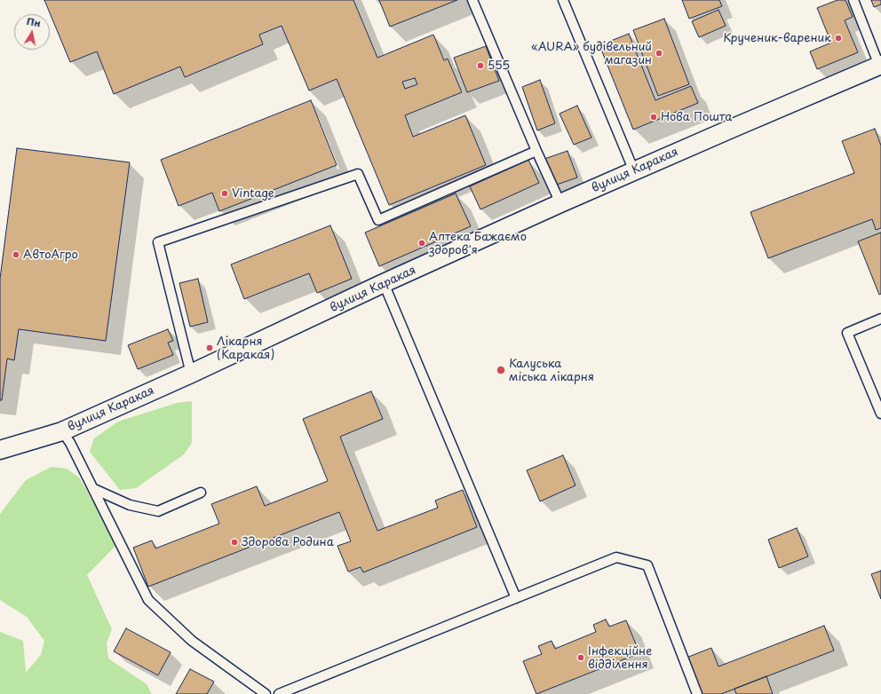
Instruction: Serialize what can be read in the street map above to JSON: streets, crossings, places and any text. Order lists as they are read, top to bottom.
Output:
{
  "streets": {
    "street": ["вулиця Каракая"]
  },
  "places": [
    "Крученик-вареник",
    "«AURA» будівельний магазин",
    "555",
    "Нова Пошта",
    "Vintage",
    "Аптека Бажаємо здоров'я",
    "АвтоАгро",
    "Лікарня (Каракая)",
    "Калуська міська лікарня",
    "Здорова Родина",
    "Інфекційне відділення"
  ],
  "north": "top"
}
